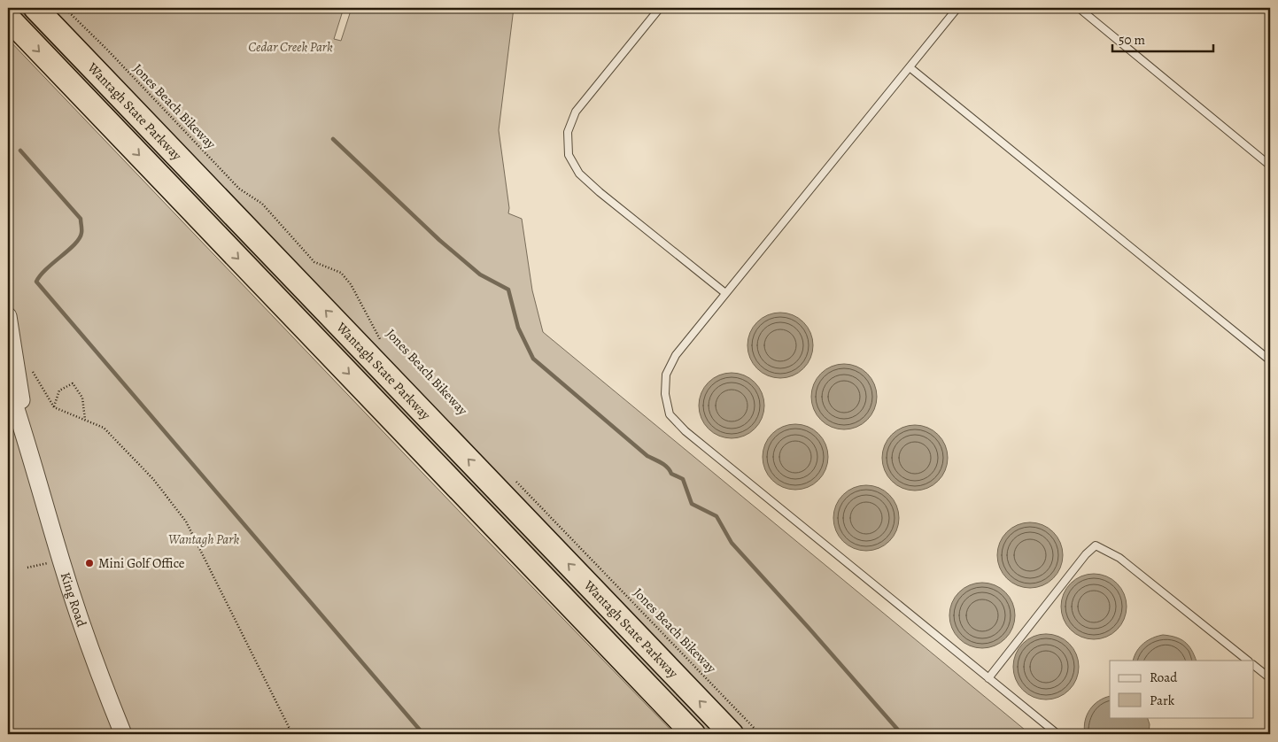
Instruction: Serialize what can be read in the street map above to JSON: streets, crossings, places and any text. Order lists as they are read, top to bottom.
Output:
{
  "streets": {
    "highway": ["Wantagh State Parkway"],
    "street": ["King Road"],
    "path": ["Jones Beach Bikeway"]
  },
  "parks": ["Cedar Creek Park", "Wantagh Park"],
  "places": ["Mini Golf Office"],
  "legend": ["Road", "Park"],
  "scale_bar": "50 m"
}
